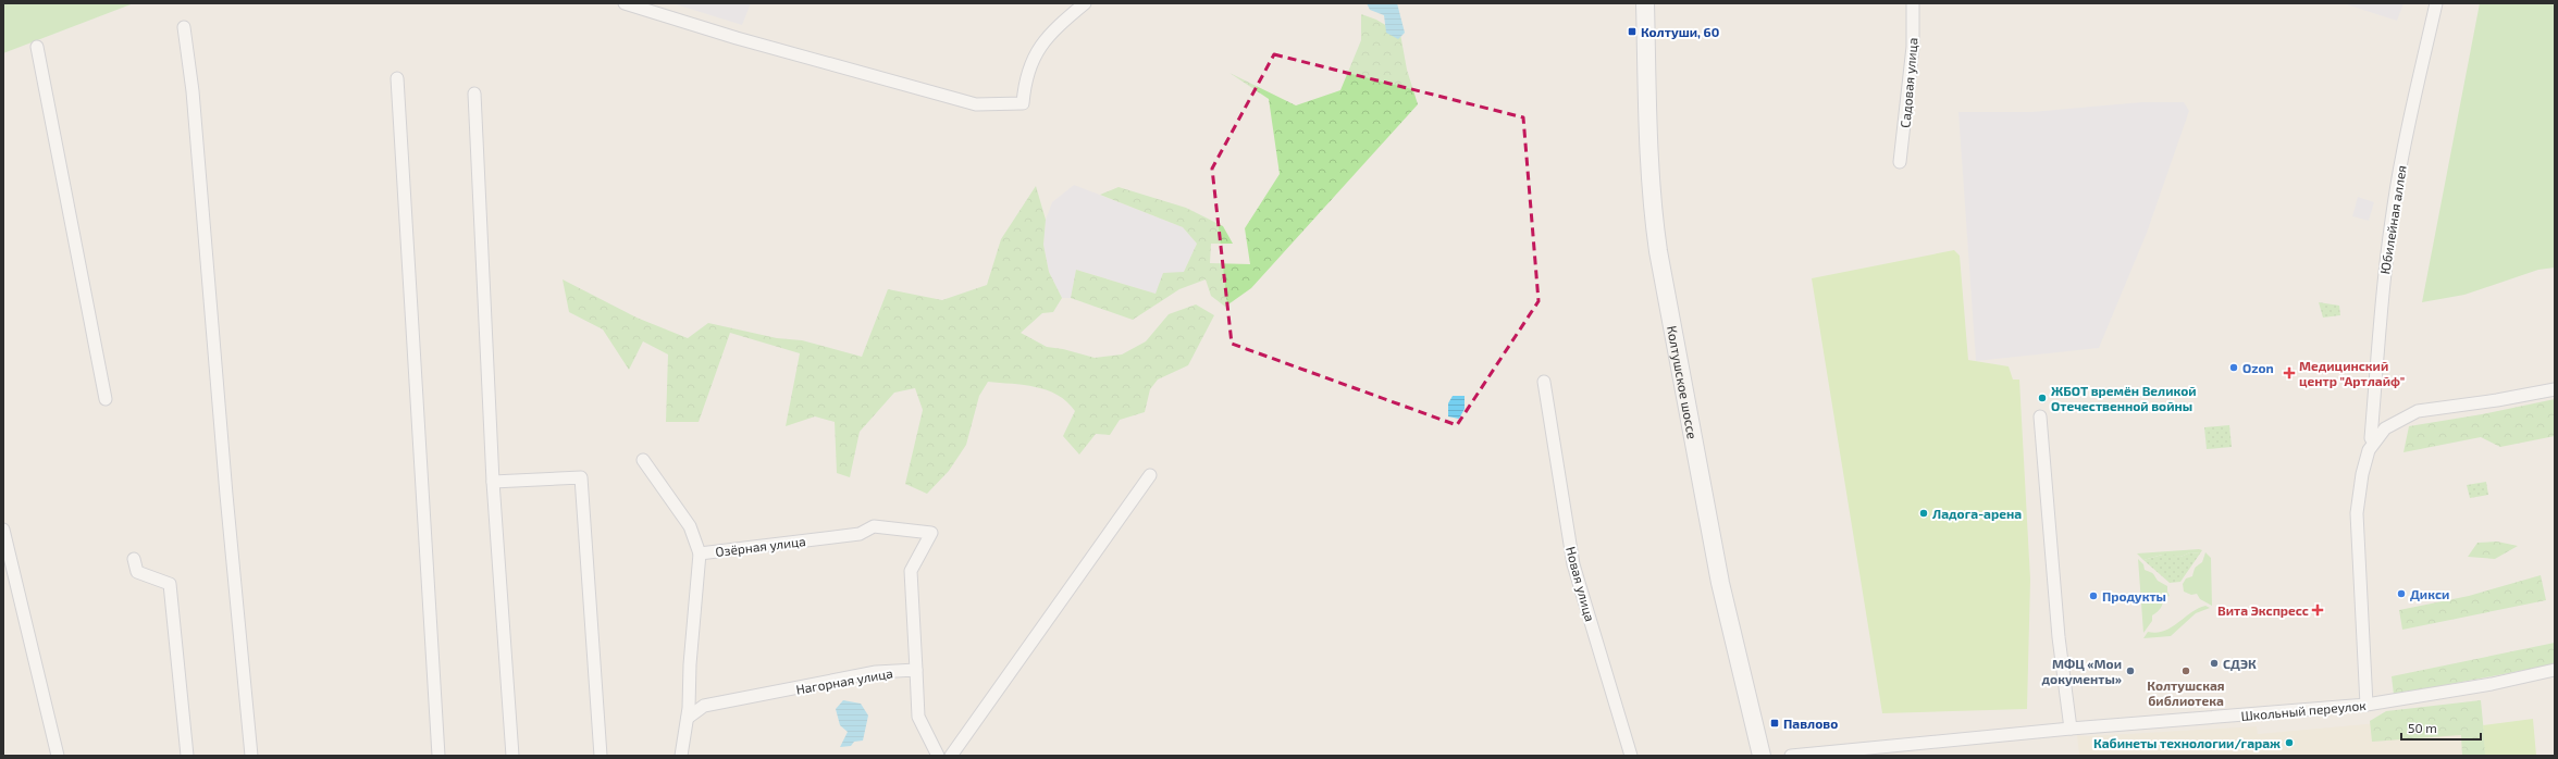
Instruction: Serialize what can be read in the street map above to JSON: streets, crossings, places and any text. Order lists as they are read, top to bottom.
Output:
{
  "streets": {
    "main road": ["Колтушское шоссе"],
    "street": [
      "Садовая улица",
      "Юбилейная аллея",
      "Озёрная улица",
      "Новая улица",
      "Нагорная улица",
      "Школьный переулок"
    ]
  },
  "crossings": [
    ["Озёрная улица", "Нагорная улица"]
  ],
  "places": {
    "transit": ["Колтуши, 60", "Павлово"],
    "other": [
      "Ozon",
      "ЖБОТ времён Великой Отечественной войны",
      "Ладога-арена",
      "Дикси",
      "Продукты",
      "СДЭК",
      "МФЦ «Мои документы»",
      "Колтушская библиотека",
      "Кабинеты технологии/гараж"
    ],
    "health": ["Медицинский центр \"Артлайф\"", "Вита Экспресс"]
  },
  "scale_bar": "50 m"
}
